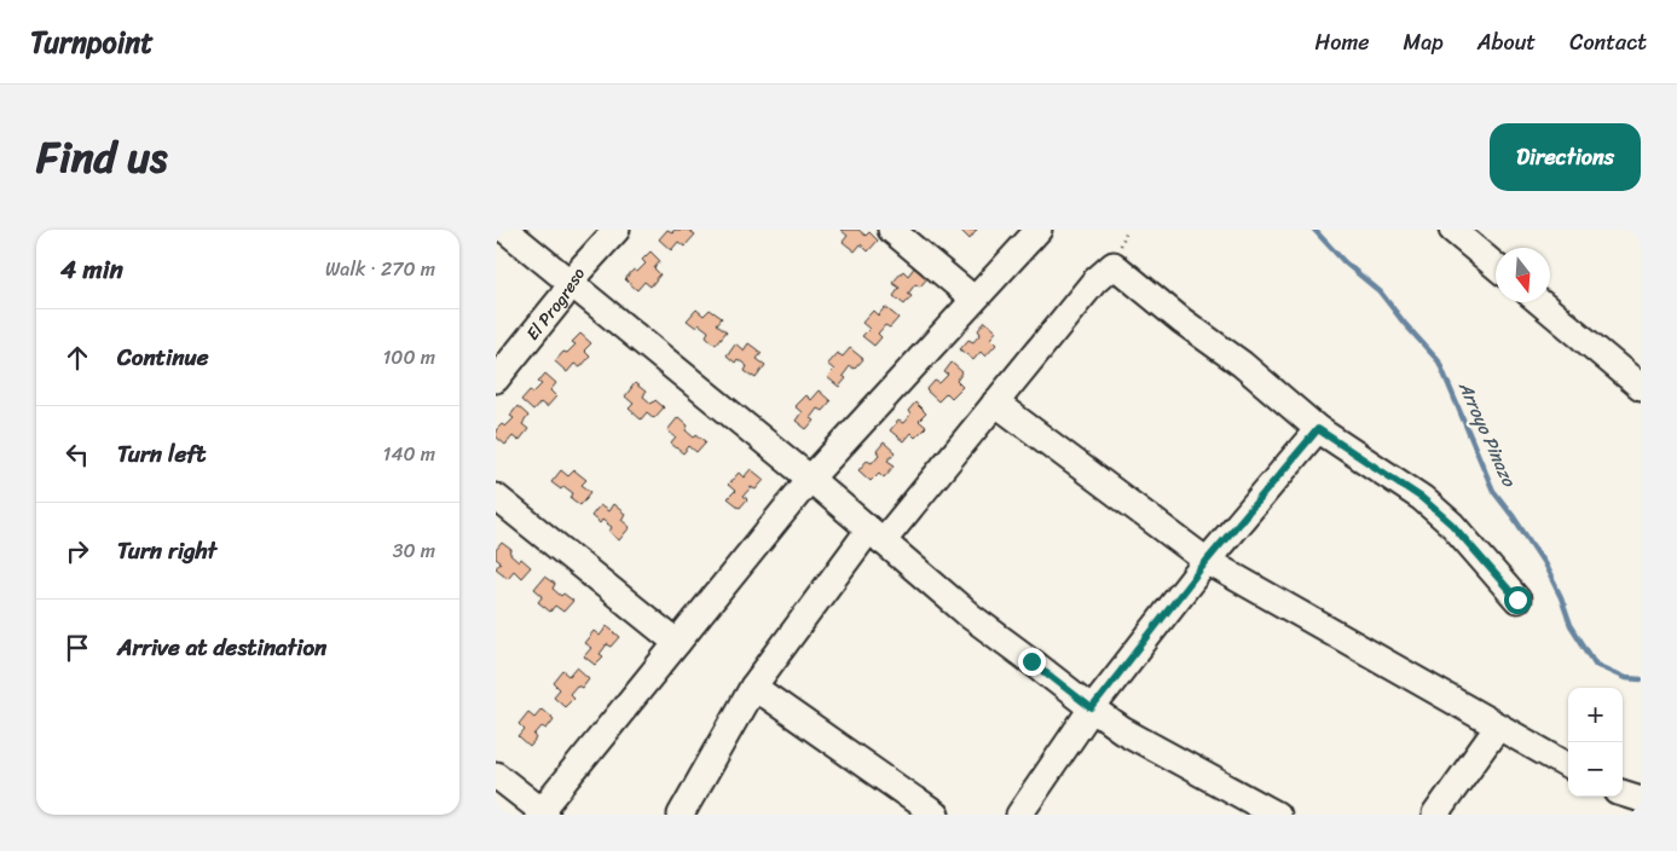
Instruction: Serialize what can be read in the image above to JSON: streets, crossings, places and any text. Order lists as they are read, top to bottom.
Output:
{
  "streets": {
    "street": ["El Progreso"]
  },
  "water": ["Arroyo Pinazo"],
  "north": "bottom",
  "page": {
    "header": "Turnpoint",
    "nav": [
      "Home",
      "Map",
      "About",
      "Contact"
    ],
    "title": "Find us",
    "buttons": "Directions",
    "heading": ["4 min", "Walk · 270 m"],
    "list": [
      ["Continue", "100 m"],
      ["Turn left", "140 m"],
      ["Turn right", "30 m"],
      "Arrive at destination"
    ],
    "map_buttons": ["+", "−"]
  }
}
